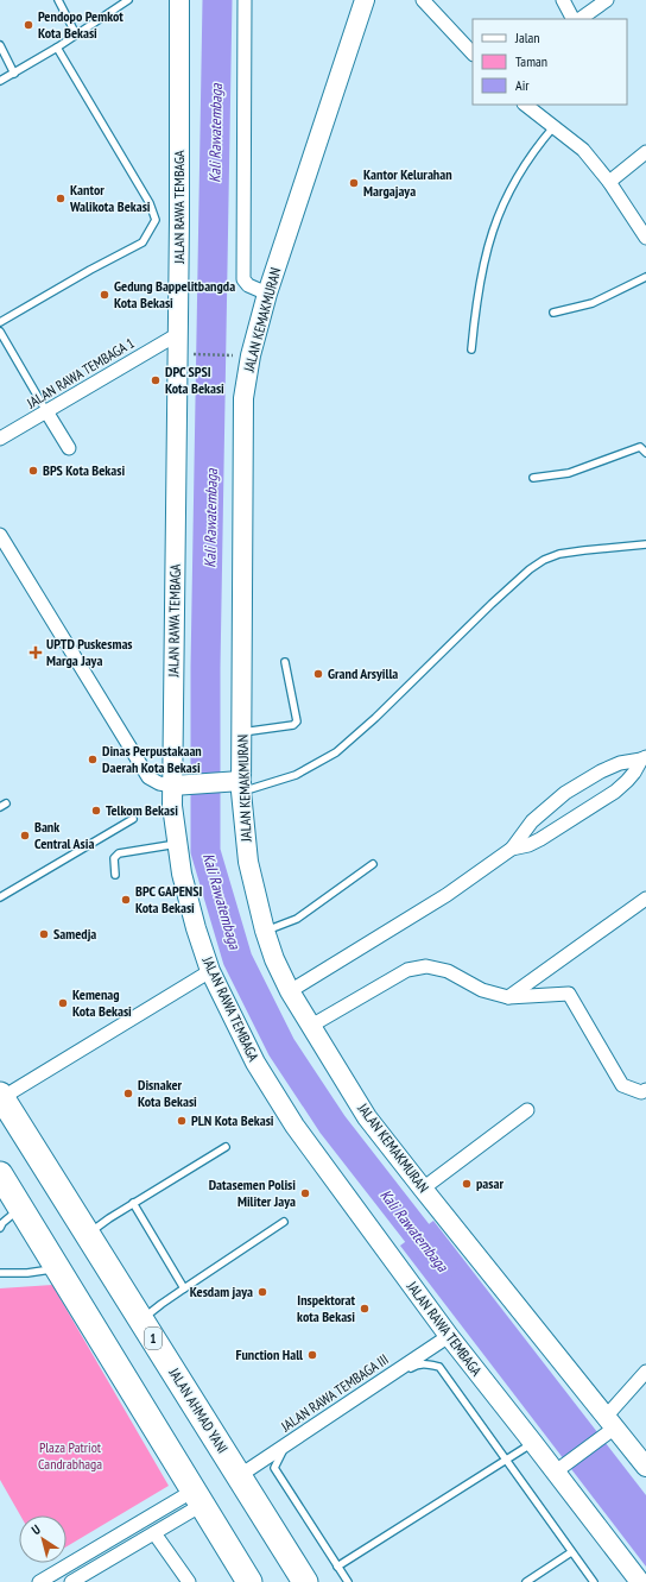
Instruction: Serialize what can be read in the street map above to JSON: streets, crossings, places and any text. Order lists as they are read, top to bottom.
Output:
{
  "streets": {
    "highway": ["1", "JALAN AHMAD YANI"],
    "street": [
      "JALAN RAWA TEMBAGA",
      "JALAN KEMAKMURAN",
      "JALAN RAWA TEMBAGA 1",
      "JALAN RAWA TEMBAGA III"
    ]
  },
  "crossings": [
    ["JALAN RAWA TEMBAGA", "JALAN RAWA TEMBAGA 1"],
    ["JALAN RAWA TEMBAGA", "JALAN RAWA TEMBAGA III"],
    ["JALAN RAWA TEMBAGA III", "JALAN AHMAD YANI"]
  ],
  "water": ["Kali Rawatembaga"],
  "parks": ["Plaza Patriot Candrabhaga"],
  "places": {
    "other": [
      "Pendopo Pemkot Kota Bekasi",
      "Kantor Kelurahan Margajaya",
      "Kantor Walikota Bekasi",
      "Gedung Bappelitbangda Kota Bekasi",
      "DPC SPSI Kota Bekasi",
      "BPS Kota Bekasi",
      "Grand Arsyilla",
      "Dinas Perpustakaan Daerah Kota Bekasi",
      "Telkom Bekasi",
      "Bank Central Asia",
      "BPC GAPENSI Kota Bekasi",
      "Samedja",
      "Kemenag Kota Bekasi",
      "Disnaker Kota Bekasi",
      "PLN Kota Bekasi",
      "pasar",
      "Datasemen Polisi Militer Jaya",
      "Kesdam jaya",
      "Inspektorat kota Bekasi",
      "Function Hall"
    ],
    "health": ["UPTD Puskesmas Marga Jaya"]
  },
  "legend": ["Jalan", "Taman", "Air"],
  "north": "top left"
}
